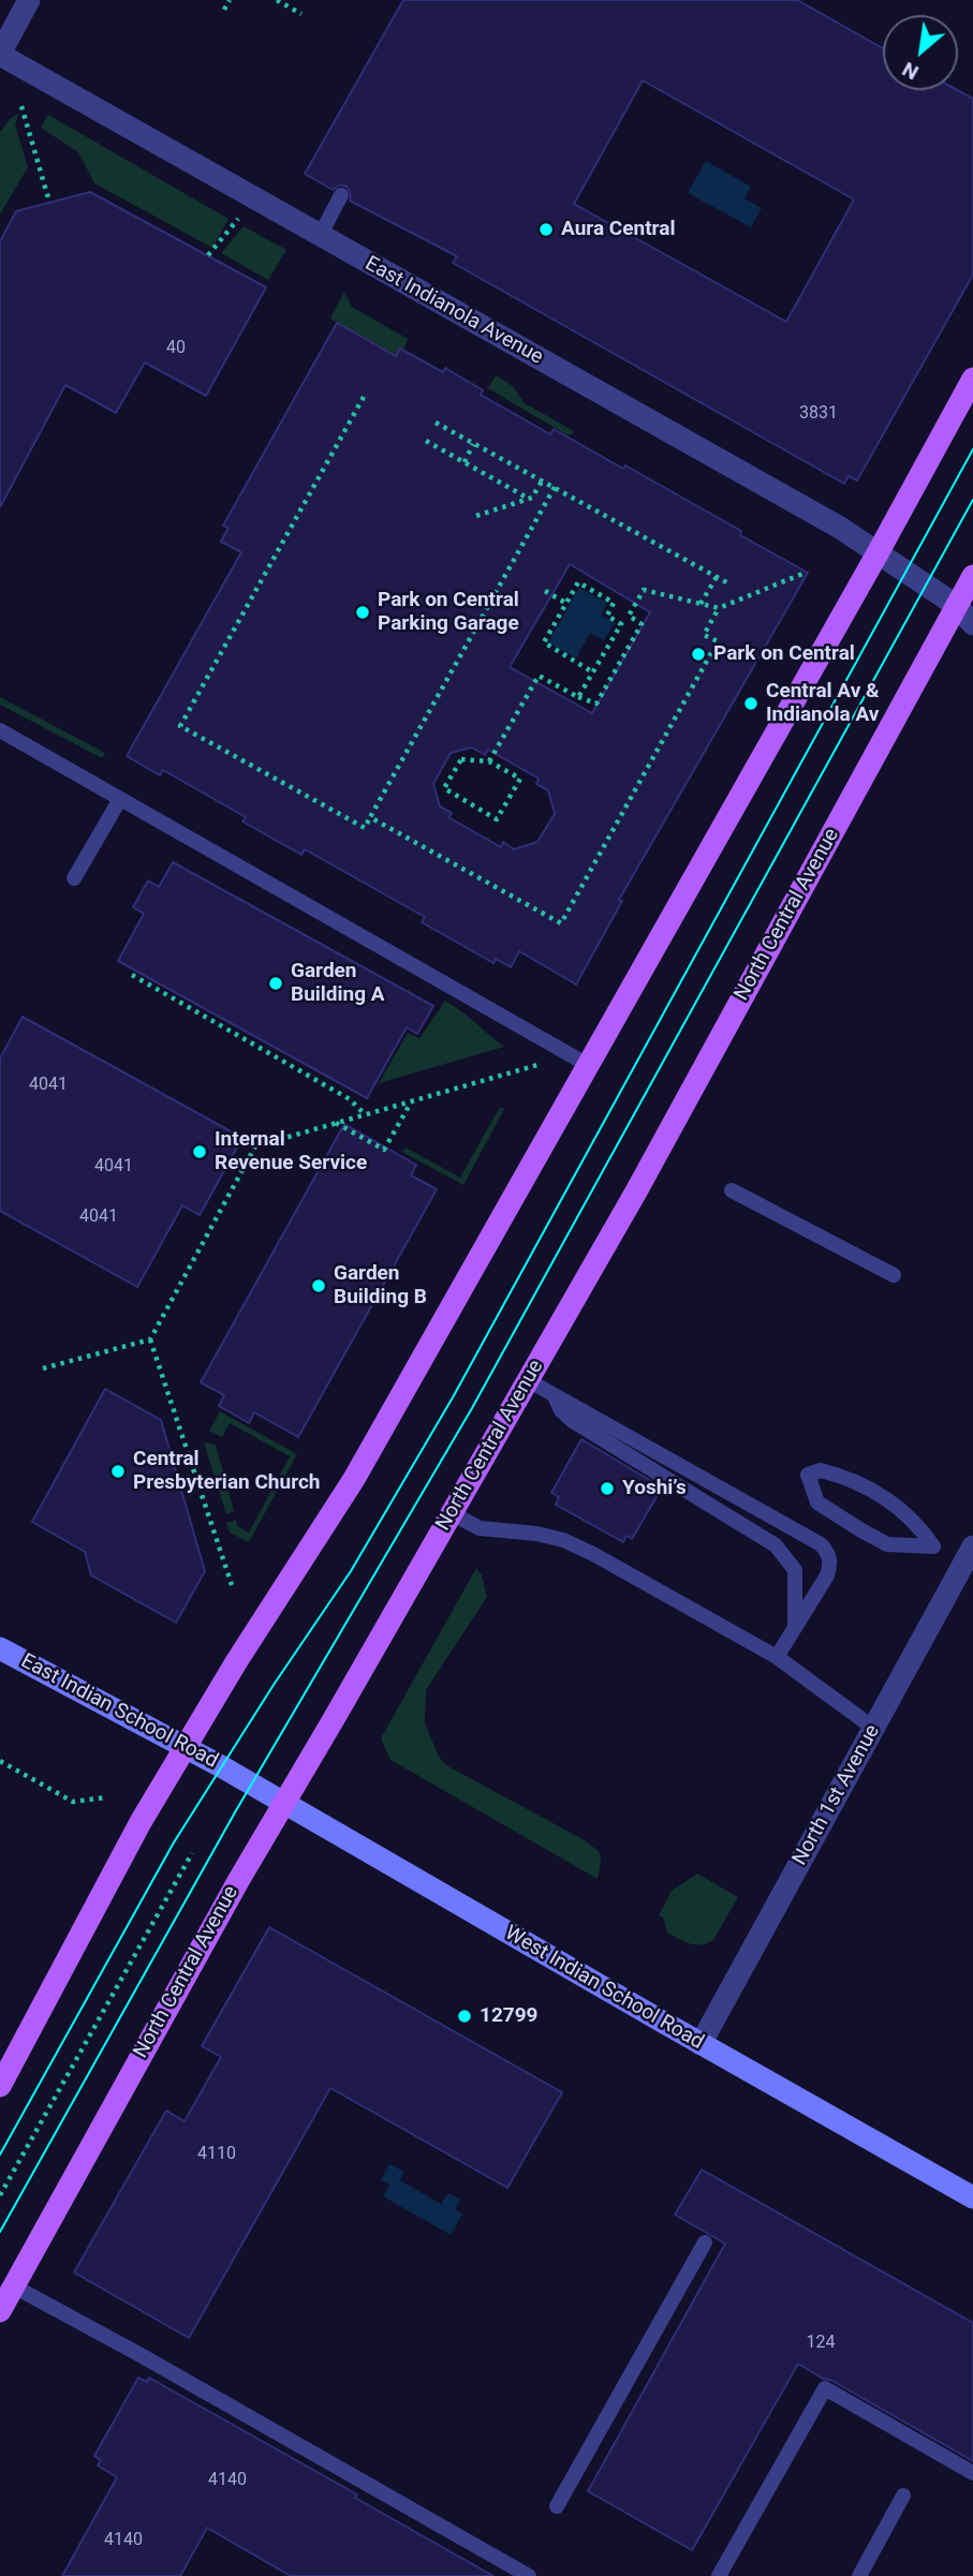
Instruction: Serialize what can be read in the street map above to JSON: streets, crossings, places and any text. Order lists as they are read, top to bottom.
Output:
{
  "streets": {
    "main road": ["North Central Avenue", "East Indian School Road", "West Indian School Road"],
    "street": ["East Indianola Avenue", "North 1st Avenue"]
  },
  "crossings": [
    ["East Indianola Avenue", "North Central Avenue"],
    ["North Central Avenue", "West Indian School Road"],
    ["East Indian School Road", "West Indian School Road"],
    ["North 1st Avenue", "West Indian School Road"]
  ],
  "places": [
    "Aura Central",
    "Park on Central Parking Garage",
    "Park on Central",
    "Central Av & Indianola Av",
    "Garden Building A",
    "Internal Revenue Service",
    "Garden Building B",
    "Central Presbyterian Church",
    "Yoshi’s",
    "12799"
  ],
  "house_numbers": [
    "40",
    "3831",
    "4041",
    "4041",
    "4041",
    "4110",
    "124",
    "4140",
    "4140"
  ],
  "north": "bottom left"
}
